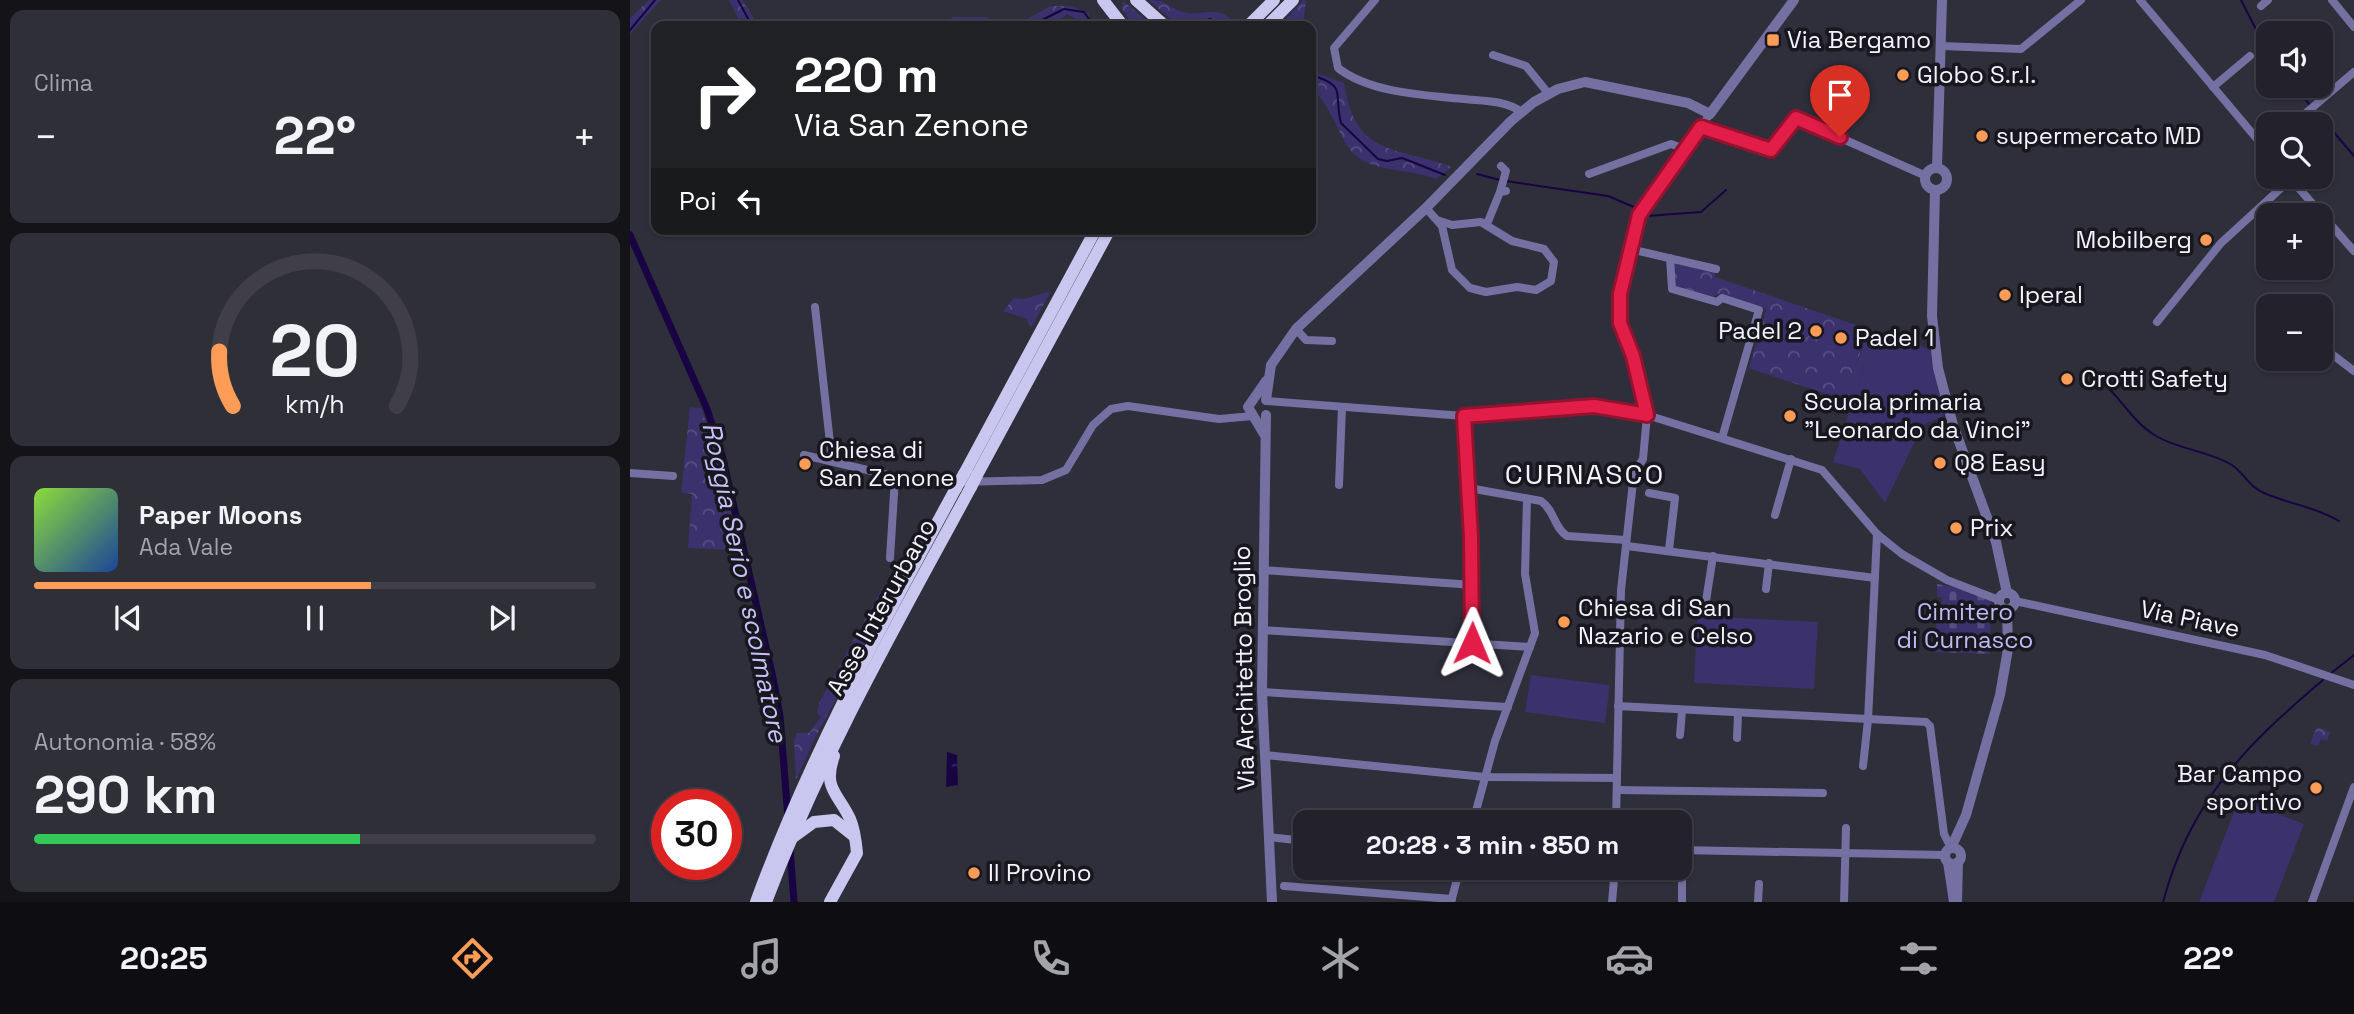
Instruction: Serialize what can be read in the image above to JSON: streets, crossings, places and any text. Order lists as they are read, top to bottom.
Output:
{
  "streets": {
    "highway": ["Asse Interurbano"],
    "street": ["Via Piave", "Via Architetto Broglio"]
  },
  "districts": ["CURNASCO"],
  "water": ["Roggia Serio e scolmatore"],
  "parks": ["Cimitero di Curnasco"],
  "places": {
    "transit": ["Via Bergamo"],
    "other": [
      "Globo S.r.l.",
      "supermercato MD",
      "Mobilberg",
      "Iperal",
      "Padel 2",
      "Padel 1",
      "Crotti Safety",
      "Scuola primaria \"Leonardo da Vinci\"",
      "Q8 Easy",
      "Chiesa di San Zenone",
      "Prix",
      "Chiesa di San Nazario e Celso",
      "Bar Campo sportivo",
      "Il Provino"
    ]
  },
  "page": {
    "tile": [
      "Clima",
      ["Autonomia · 58%", "290 km"]
    ],
    "map_buttons": ["+", "−"],
    "turn": ["220 m", "Via San Zenone"],
    "heat": ["−", "22°", "+"],
    "then": "Poi",
    "song": ["Paper Moons", "Ada Vale"],
    "limit": "30",
    "trip": "20:28 · 3 min · 850 m",
    "tabs": ["20:25", "22°"],
    "gauge": ["20", "km/h"]
  }
}
